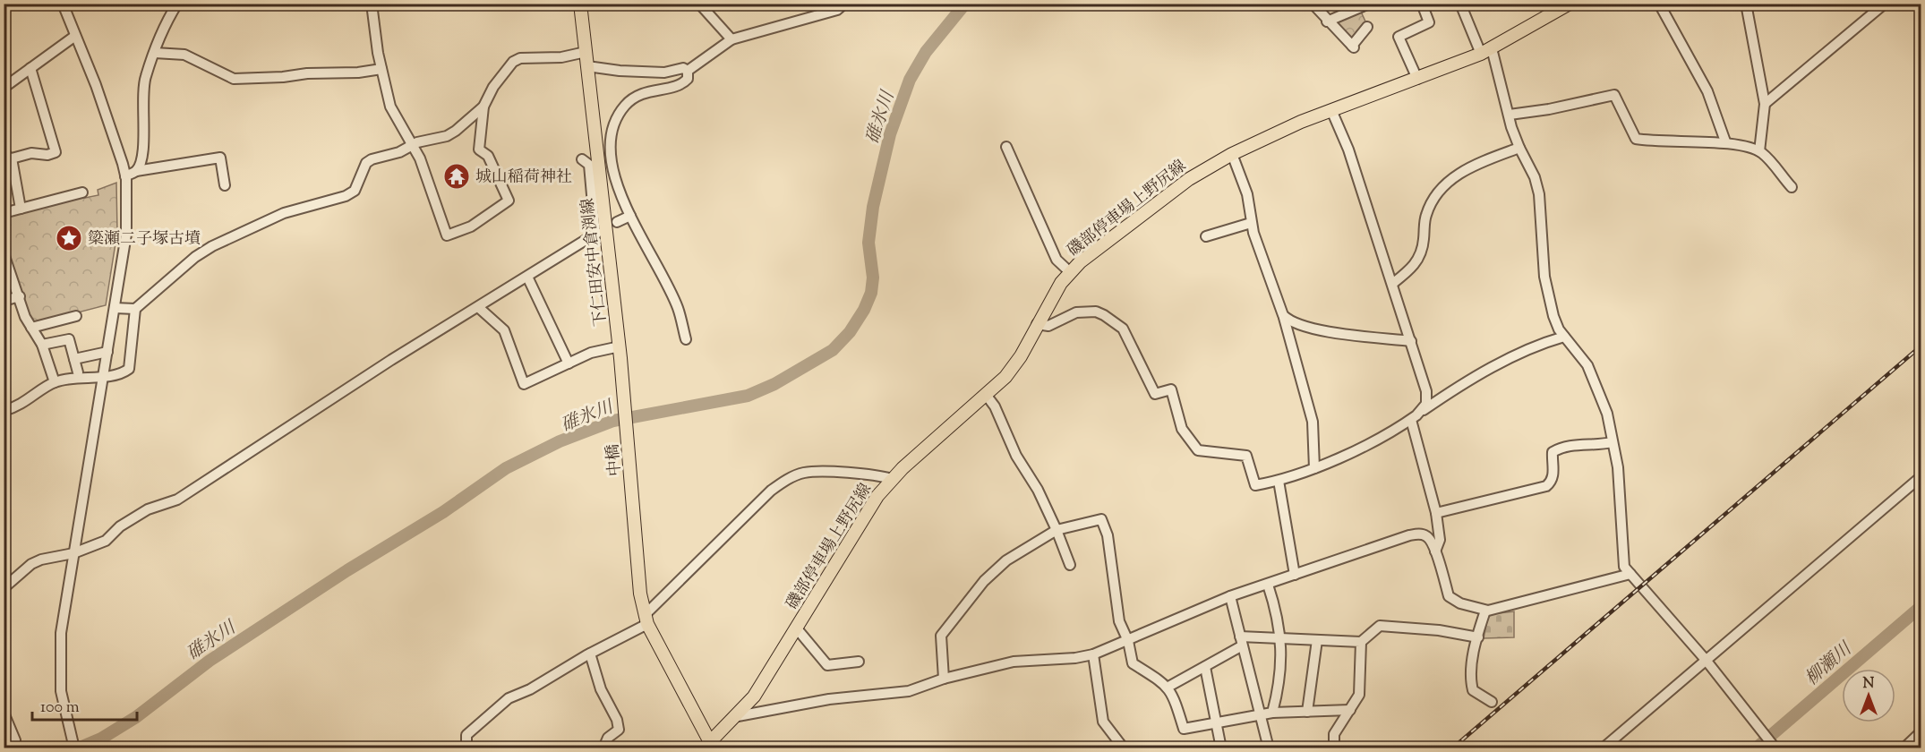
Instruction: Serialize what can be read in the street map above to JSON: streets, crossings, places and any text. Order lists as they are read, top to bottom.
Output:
{
  "streets": {
    "main road": ["磯部停車場上野尻線", "下仁田安中倉渕線", "中橋"]
  },
  "crossings": [
    ["下仁田安中倉渕線", "中橋"]
  ],
  "water": ["碓氷川", "柳瀬川"],
  "places": {
    "temple": ["城山稲荷神社"],
    "place": ["簗瀬二子塚古墳"]
  },
  "scale_bar": "100 m",
  "north": "top"
}
